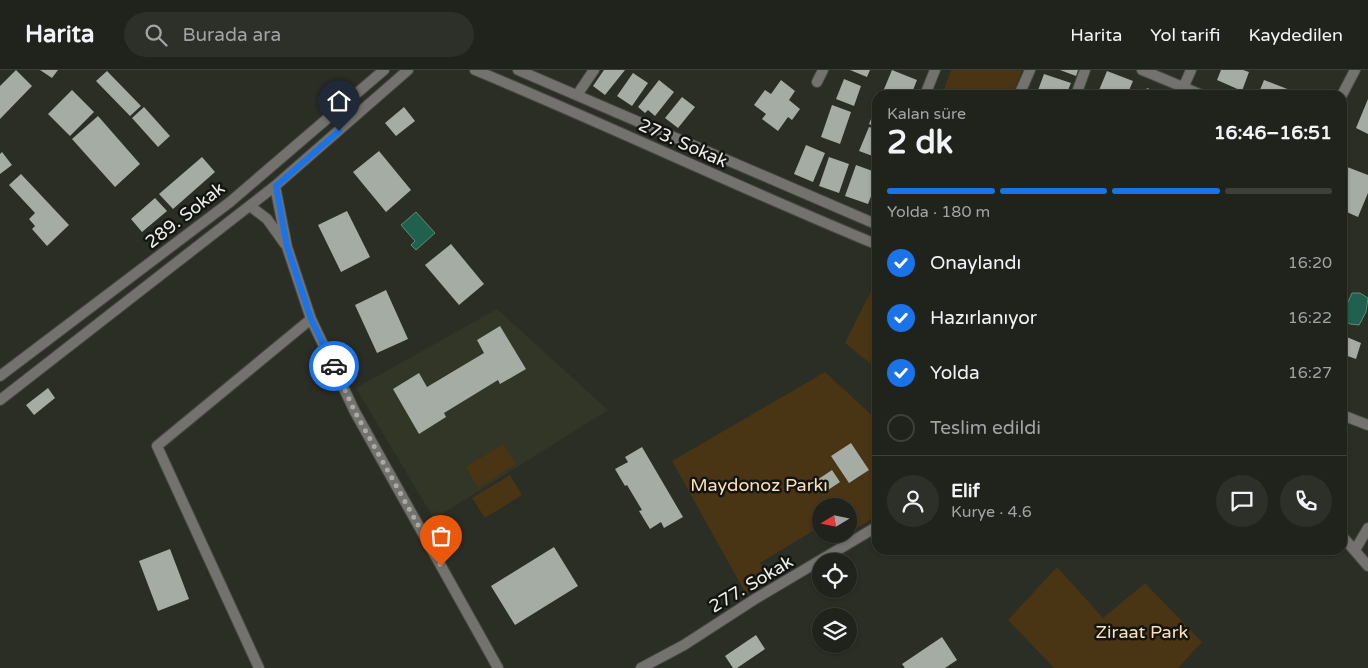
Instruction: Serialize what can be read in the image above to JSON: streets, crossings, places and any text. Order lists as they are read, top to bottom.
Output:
{
  "streets": {
    "street": ["273. Sokak", "289. Sokak", "277. Sokak"]
  },
  "parks": ["Maydonoz Parkı", "Ziraat Park"],
  "north": "left",
  "page": {
    "header": "Harita",
    "search": "Burada ara",
    "nav": ["Harita", "Yol tarifi", "Kaydedilen"],
    "heading": ["2 dk", "Kalan süre", "16:46–16:51"],
    "panel": ["Elif", "Kurye · 4.6"],
    "bar": "Yolda · 180 m",
    "list": [
      ["Onaylandı", "16:20"],
      ["Hazırlanıyor", "16:22"],
      ["Yolda", "16:27"],
      "Teslim edildi"
    ]
  }
}
